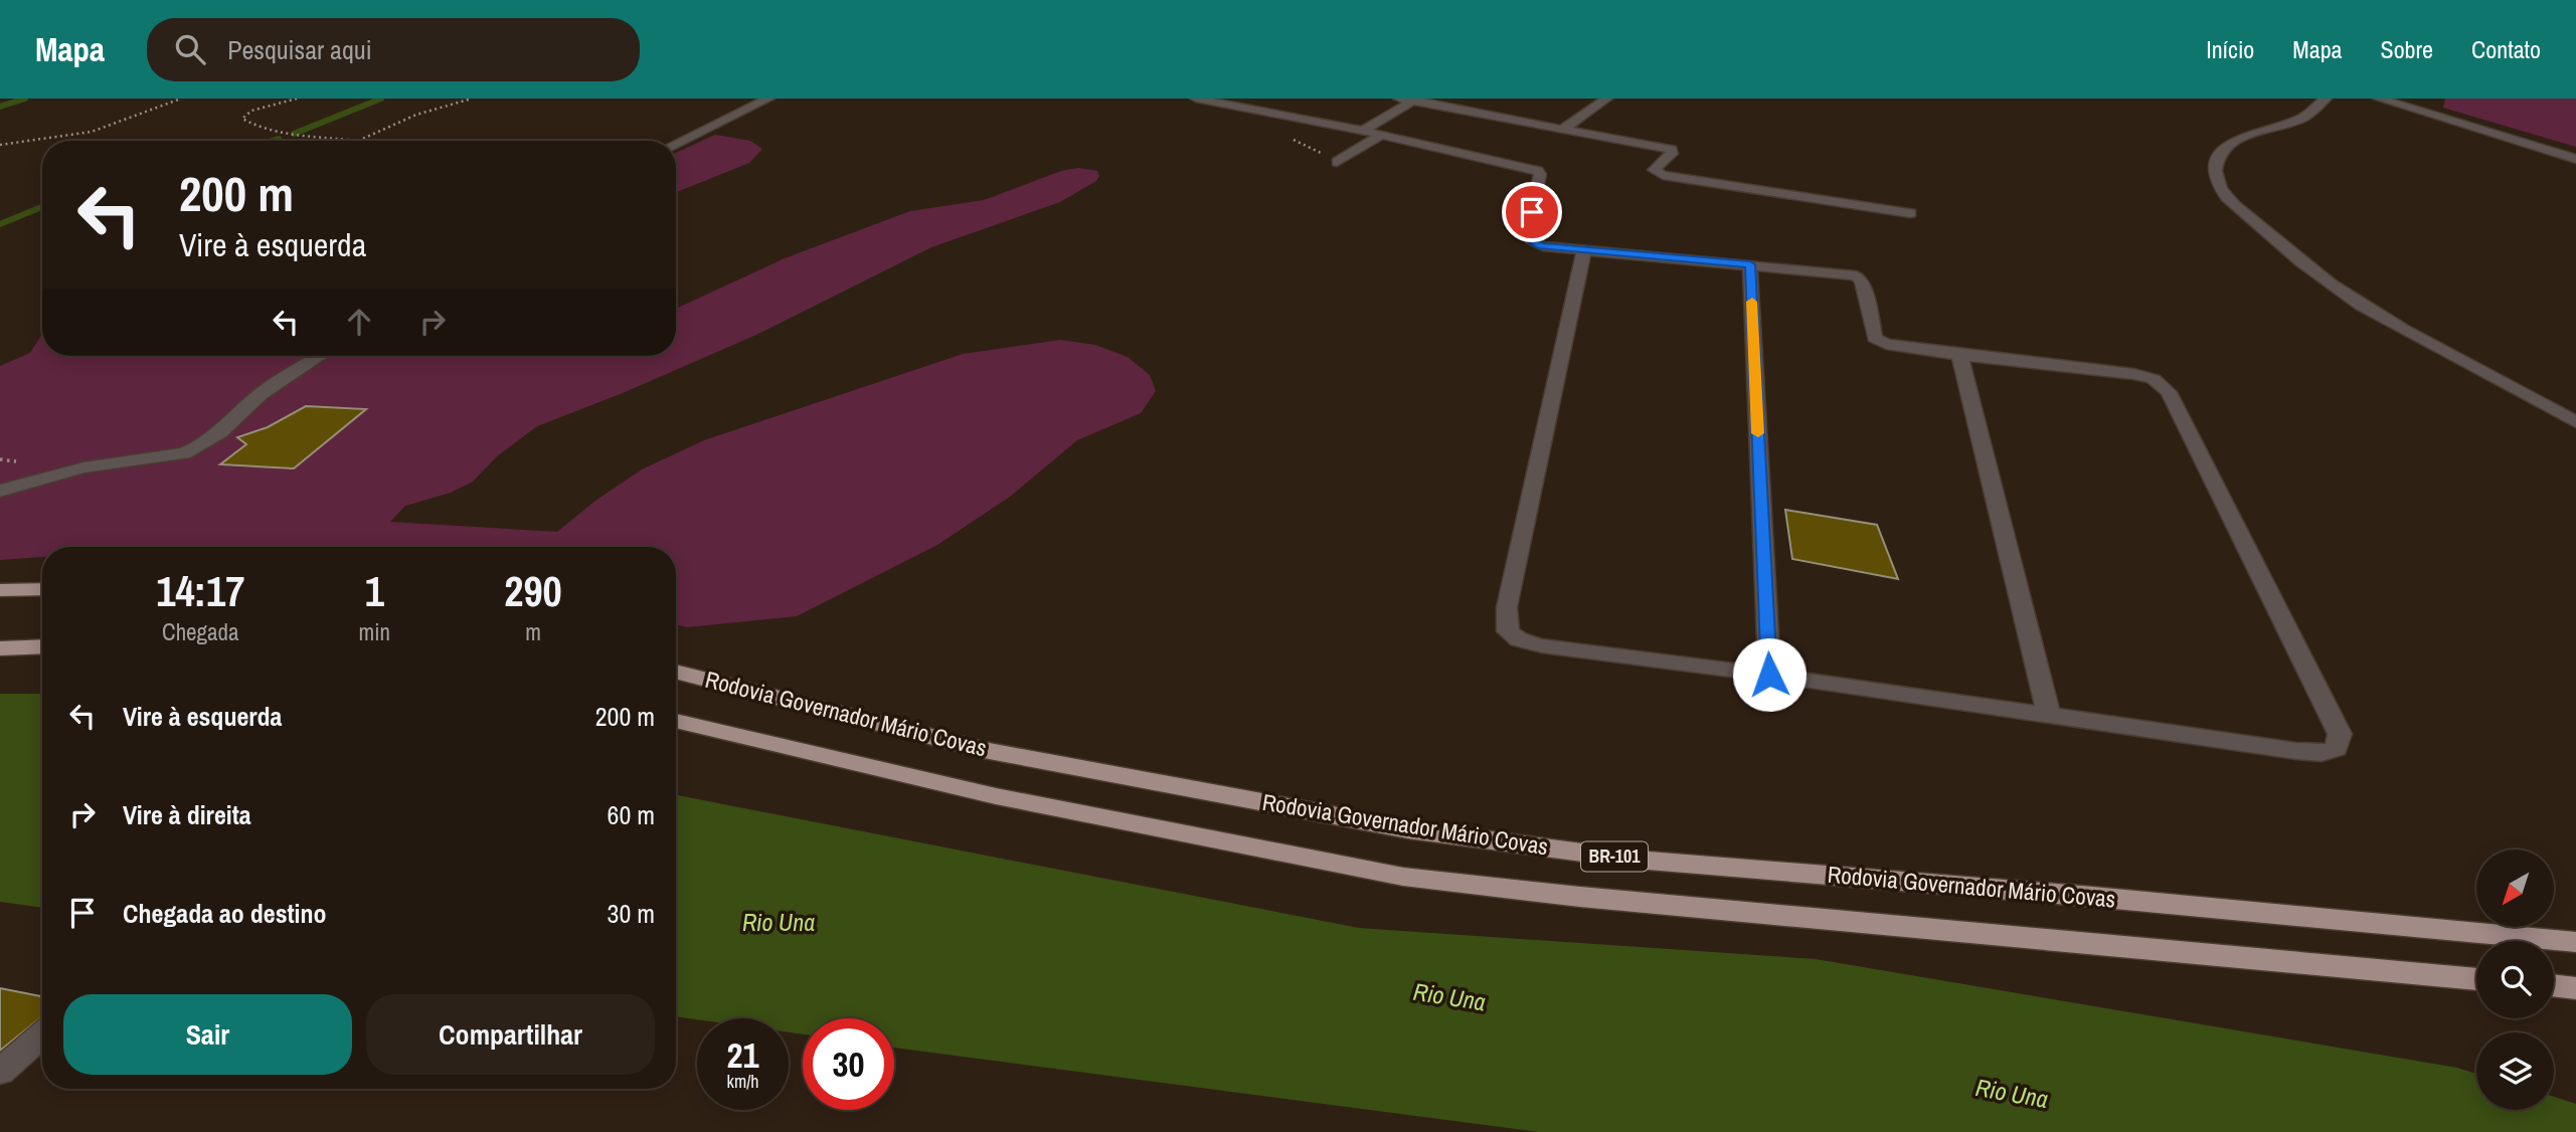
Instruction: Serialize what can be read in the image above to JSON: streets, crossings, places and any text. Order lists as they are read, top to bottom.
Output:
{
  "streets": {
    "highway": ["Rodovia Governador Mário Covas", "BR-101"]
  },
  "water": ["Rio Una"],
  "north": "bottom left",
  "page": {
    "header": "Mapa",
    "search": "Pesquisar aqui",
    "nav": [
      "Início",
      "Mapa",
      "Sobre",
      "Contato"
    ],
    "turn": ["200 m", "Vire à esquerda"],
    "eta": [
      "14:17",
      "Chegada",
      "1",
      "min",
      "290",
      "m"
    ],
    "list": [
      {
        "name": "Vire à esquerda",
        "value": "200 m"
      },
      {
        "name": "Vire à direita",
        "value": "60 m"
      },
      {
        "name": "Chegada ao destino",
        "value": "30 m"
      }
    ],
    "buttons": ["Sair", "Compartilhar"],
    "speed": "21 km/h",
    "limit": "30"
  }
}
